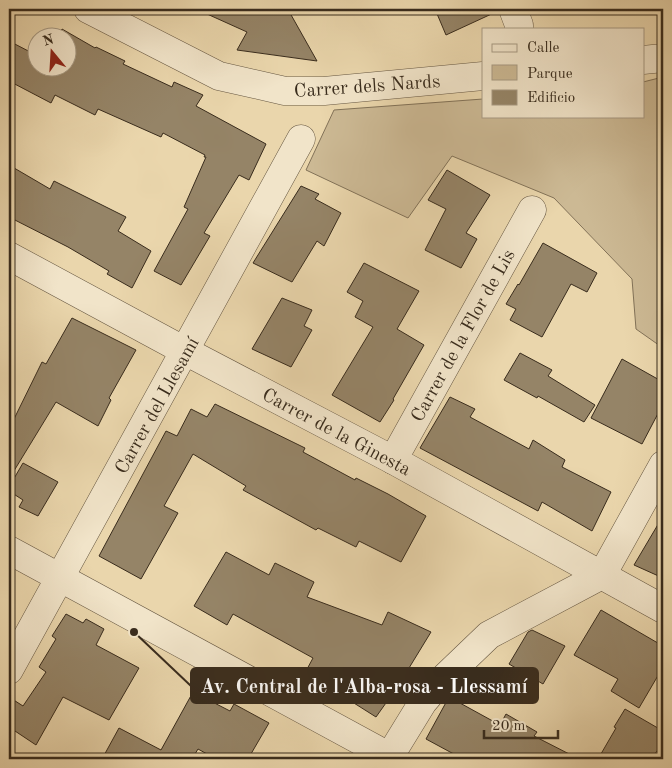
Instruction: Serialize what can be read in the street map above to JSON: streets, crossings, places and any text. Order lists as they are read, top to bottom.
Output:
{
  "streets": {
    "street": [
      "Carrer dels Nards",
      "Carrer de la Flor de Lis",
      "Carrer del Llesamí",
      "Carrer de la Ginesta"
    ]
  },
  "crossings": [
    ["Carrer de la Flor de Lis", "Carrer de la Ginesta"],
    ["Carrer del Llesamí", "Carrer de la Ginesta"]
  ],
  "places": ["Av. Central de l'Alba-rosa - Llessamí"],
  "legend": ["Calle", "Parque", "Edificio"],
  "scale_bar": "20 m",
  "north": "top"
}
